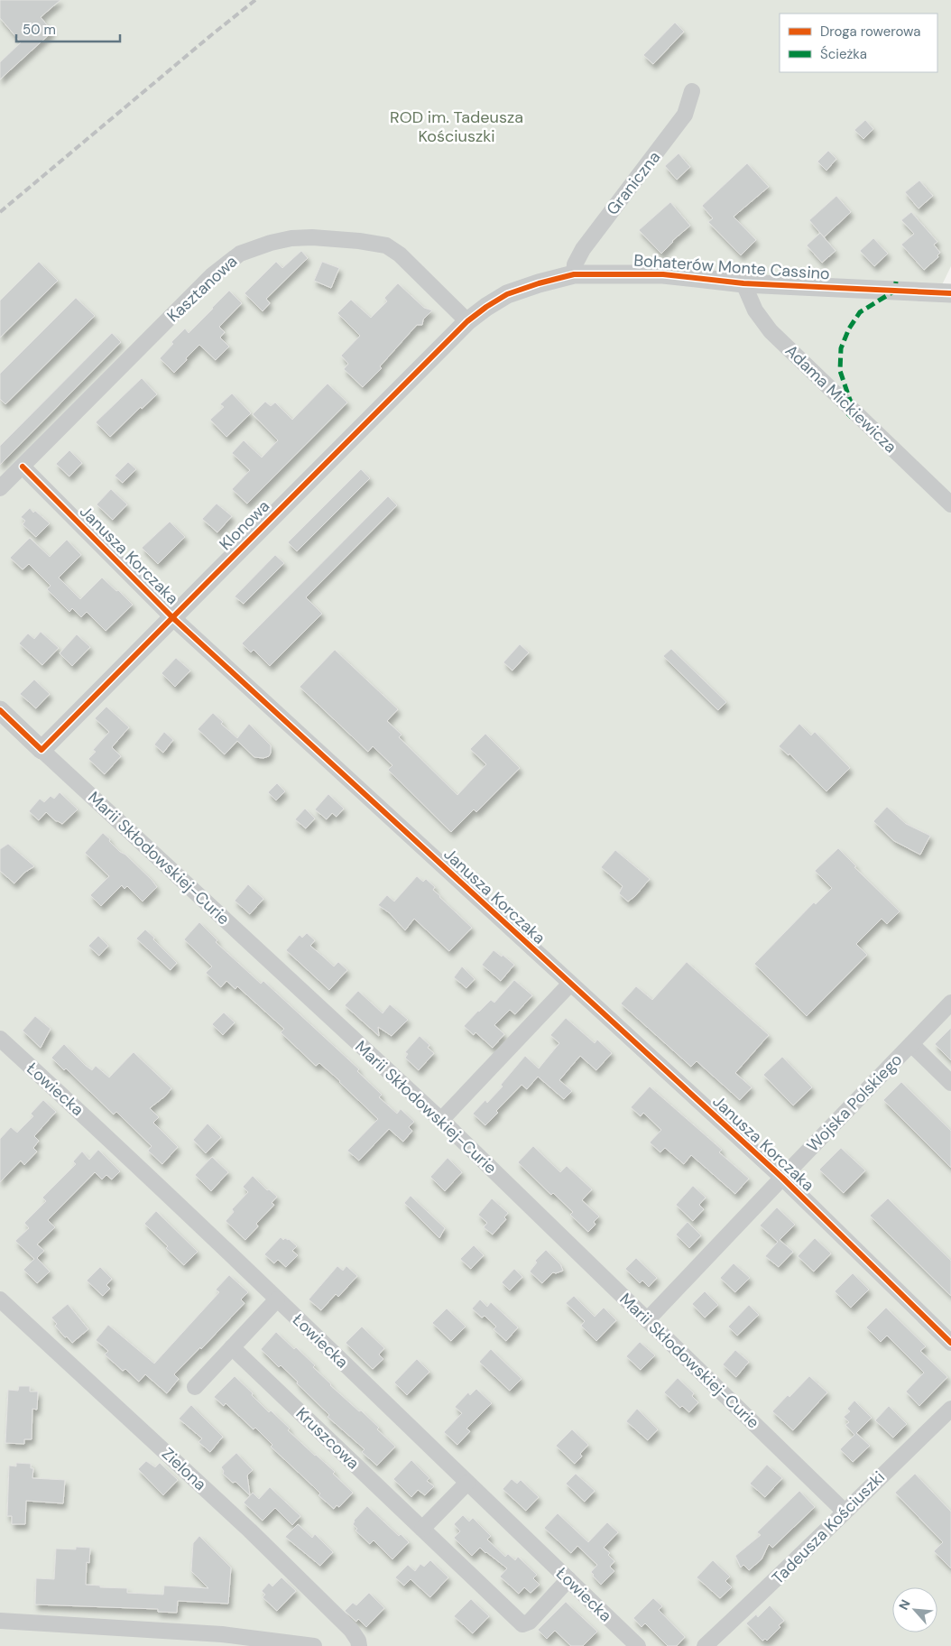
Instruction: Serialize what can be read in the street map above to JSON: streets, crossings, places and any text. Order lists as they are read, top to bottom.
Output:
{
  "streets": {
    "street": [
      "Graniczna",
      "Bohaterów Monte Cassino",
      "Kasztanowa",
      "Adama Mickiewicza",
      "Klonowa",
      "Janusza Korczaka",
      "Marii Skłodowskiej-Curie",
      "Łowiecka",
      "Wojska Polskiego",
      "Kruszcowa",
      "Zielona",
      "Tadeusza Kościuszki"
    ]
  },
  "crossings": [
    ["Graniczna", "Bohaterów Monte Cassino"],
    ["Bohaterów Monte Cassino", "Kasztanowa"],
    ["Bohaterów Monte Cassino", "Adama Mickiewicza"],
    ["Bohaterów Monte Cassino", "Klonowa"],
    ["Kasztanowa", "Klonowa"],
    ["Kasztanowa", "Janusza Korczaka"],
    ["Klonowa", "Janusza Korczaka"],
    ["Klonowa", "Marii Skłodowskiej-Curie"],
    ["Janusza Korczaka", "Wojska Polskiego"],
    ["Marii Skłodowskiej-Curie", "Wojska Polskiego"],
    ["Marii Skłodowskiej-Curie", "Tadeusza Kościuszki"],
    ["Łowiecka", "Kruszcowa"]
  ],
  "parks": ["ROD im. Tadeusza Kościuszki"],
  "legend": ["Droga rowerowa", "Ścieżka"],
  "scale_bar": "50 m",
  "north": "top left"
}
